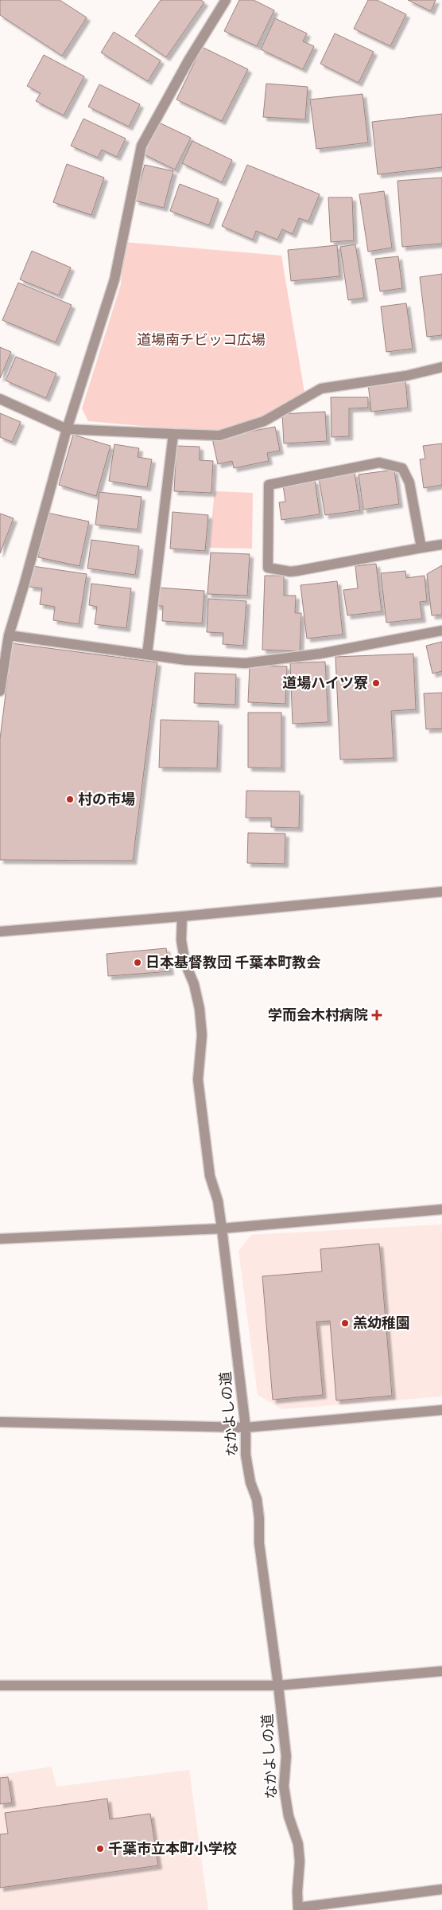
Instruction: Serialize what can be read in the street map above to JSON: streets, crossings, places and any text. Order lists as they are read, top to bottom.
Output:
{
  "streets": {
    "street": ["なかよしの道"]
  },
  "parks": ["道場南チビッコ広場"],
  "places": {
    "other": [
      "道場ハイツ寮",
      "村の市場",
      "日本基督教団 千葉本町教会",
      "羔幼稚園",
      "千葉市立本町小学校"
    ],
    "health": ["学而会木村病院"]
  }
}
